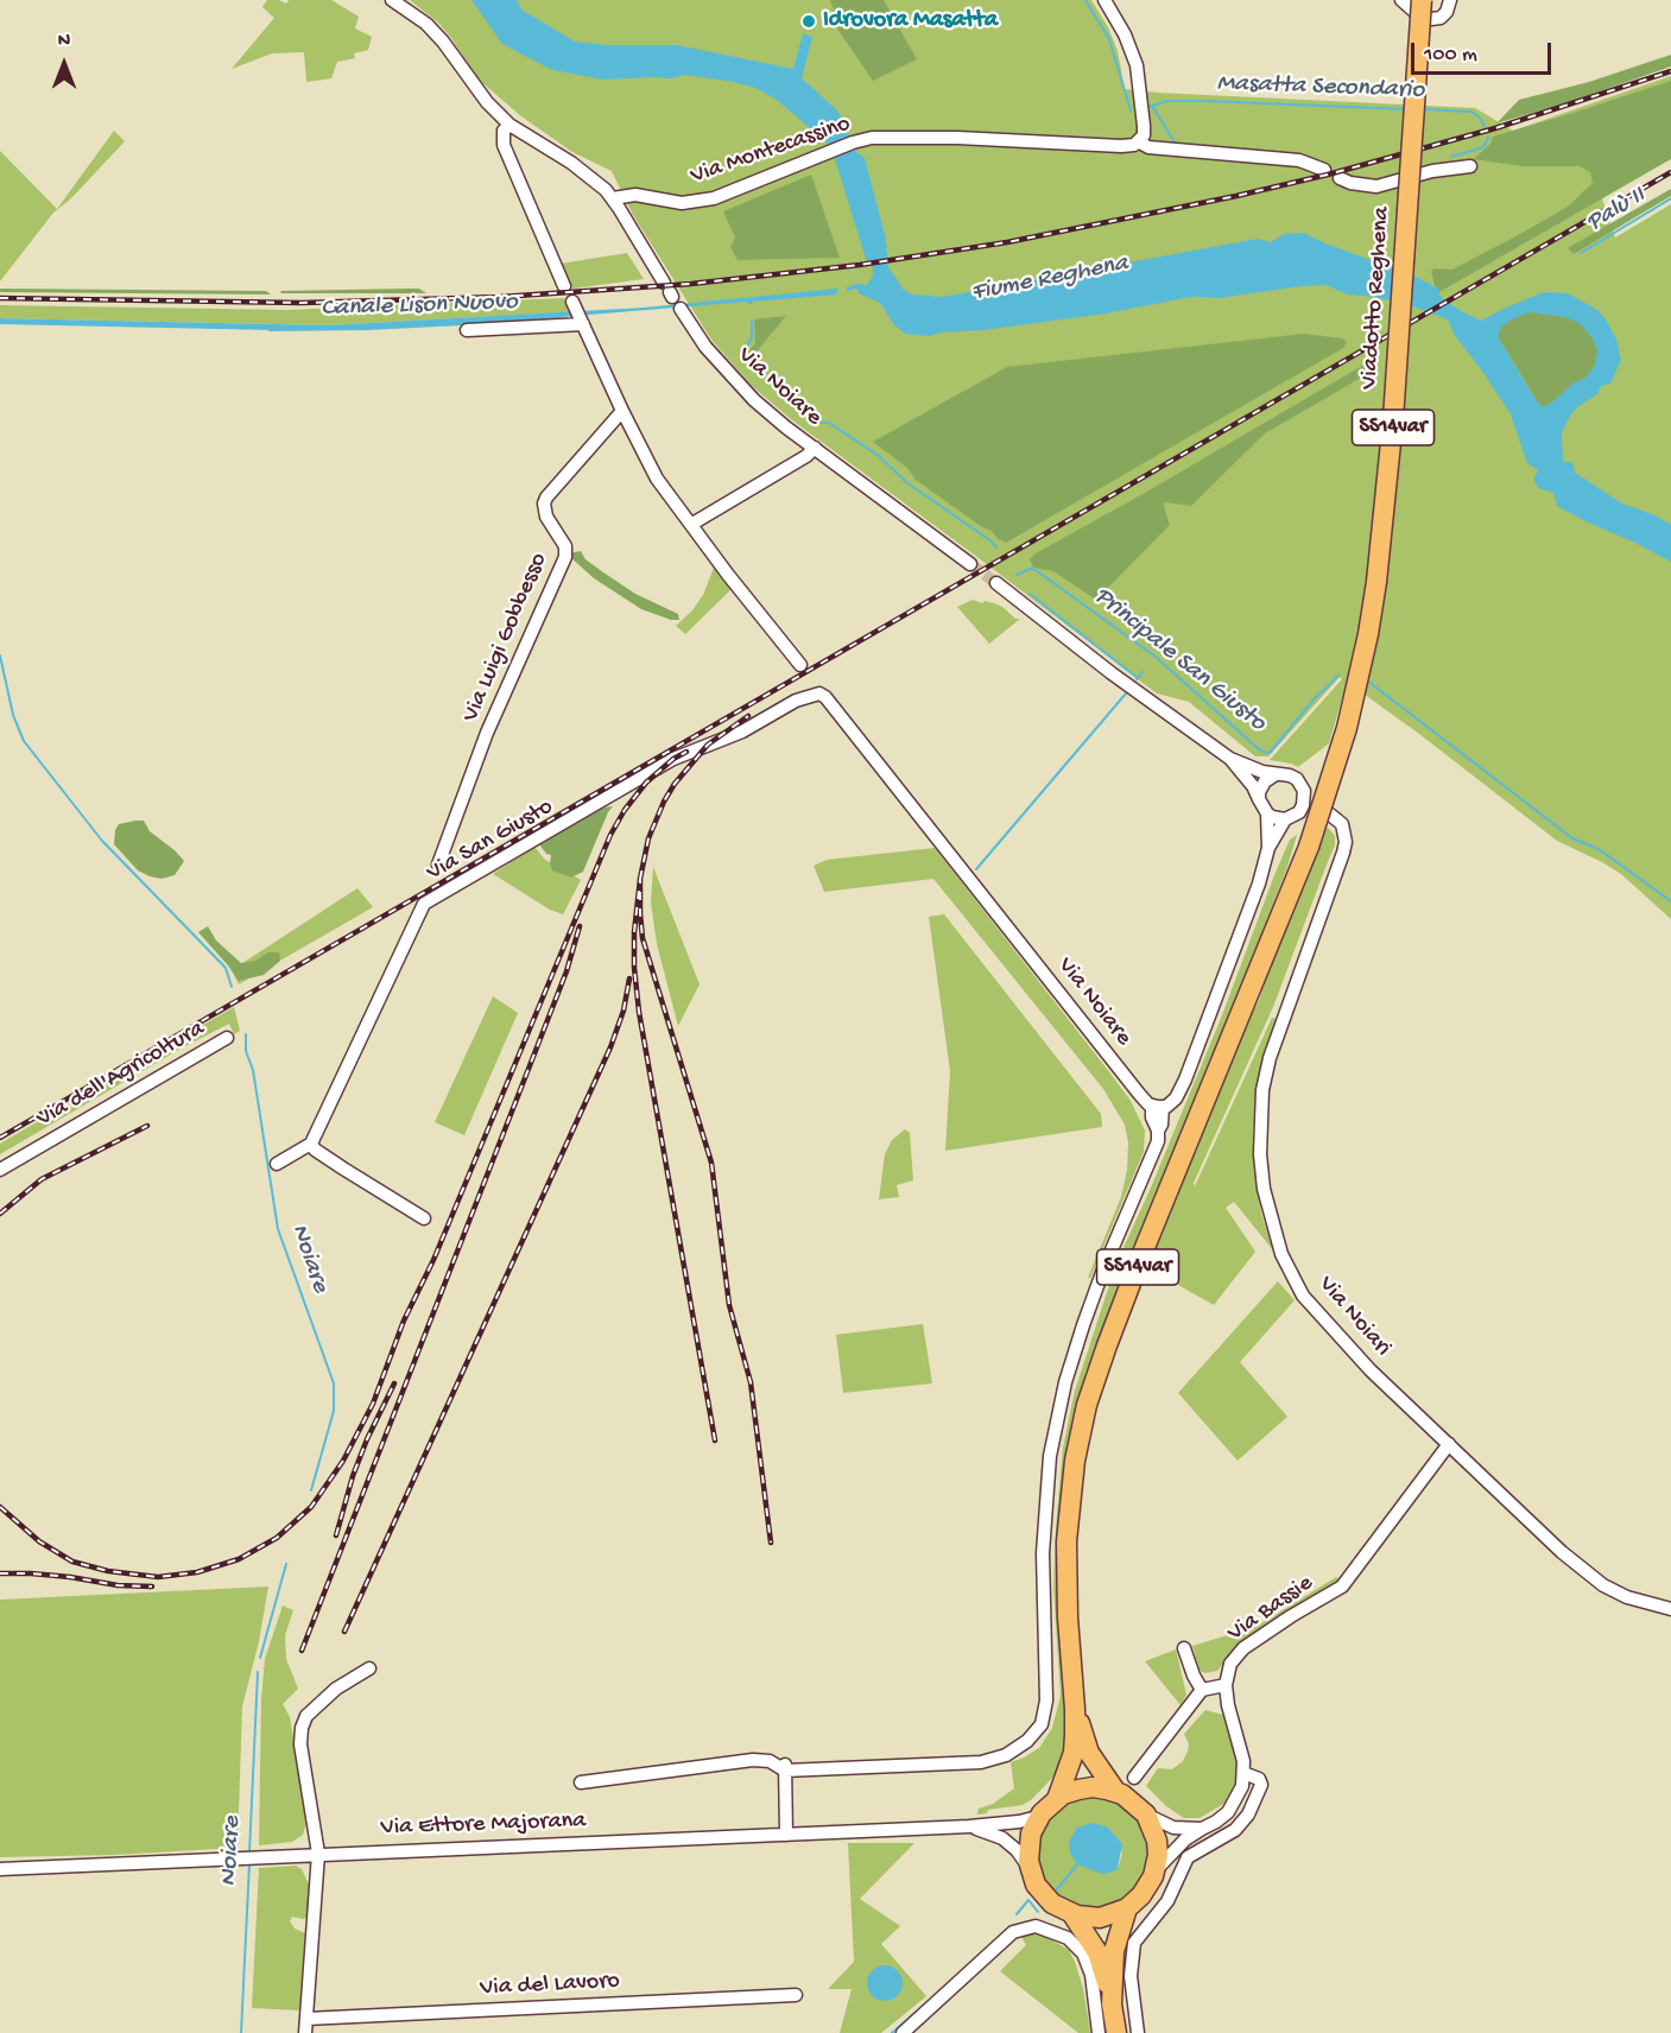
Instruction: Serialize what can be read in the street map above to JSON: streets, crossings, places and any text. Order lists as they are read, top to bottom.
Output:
{
  "streets": {
    "highway": ["Viadotto Reghena", "SS14var"],
    "street": [
      "Via Montecassino",
      "Via Noiare",
      "Via Luigi Gobbesso",
      "Via San Giusto",
      "Via dell'Agricoltura",
      "Via Noiari",
      "Via Bassie",
      "Via Ettore Majorana",
      "Via del Lavoro"
    ]
  },
  "crossings": [
    ["Viadotto Reghena", "SS14var"],
    ["Via Noiare", "Via San Giusto"],
    ["SS14var", "Via Ettore Majorana"],
    ["Via Noiari", "Via Bassie"]
  ],
  "water": [
    "Masatta Secondario",
    "Palù II",
    "Fiume Reghena",
    "Canale Lison Nuovo",
    "Principale San Giusto",
    "Noiare"
  ],
  "places": ["Idrovora Masatta"],
  "scale_bar": "100 m",
  "north": "top"
}
